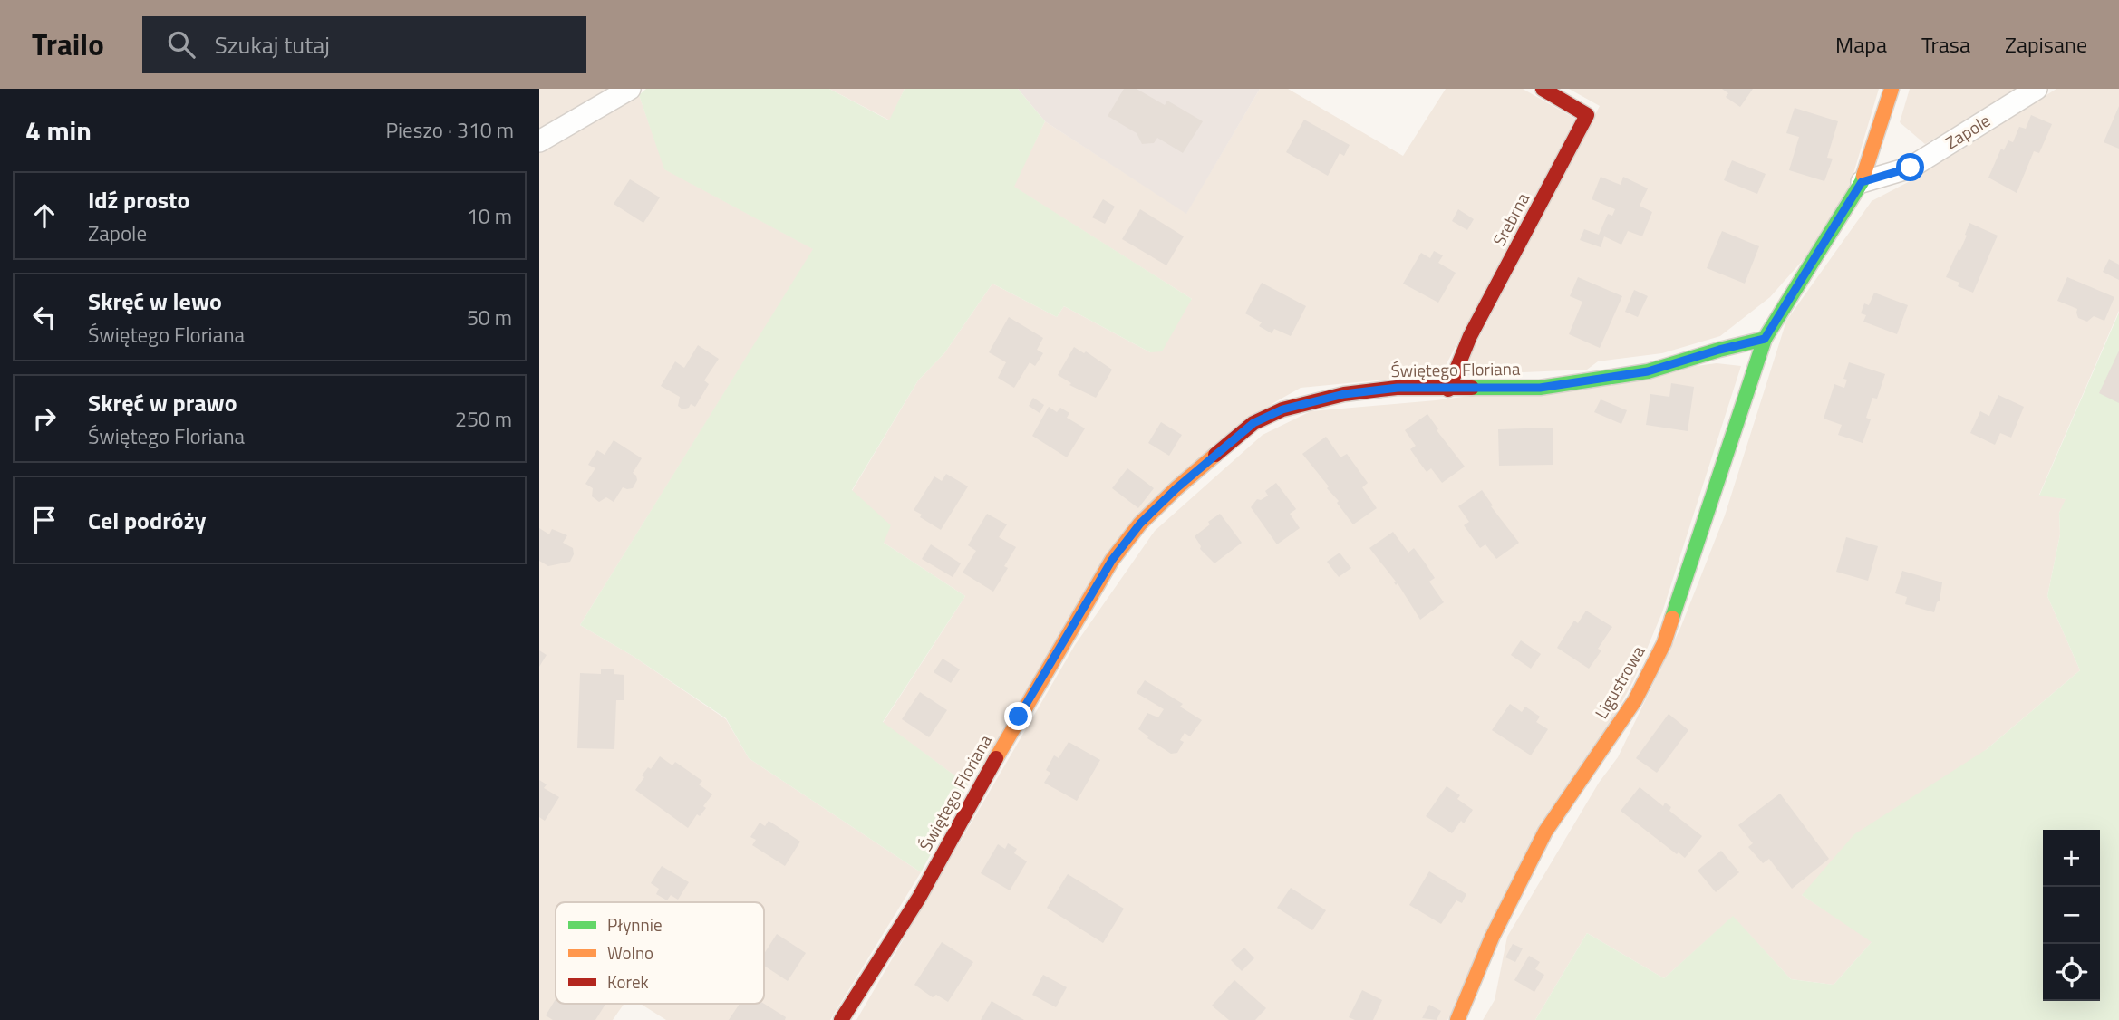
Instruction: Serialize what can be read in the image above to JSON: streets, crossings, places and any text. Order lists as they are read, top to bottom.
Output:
{
  "streets": {
    "street": [
      "Zapole",
      "Srebrna",
      "Świętego Floriana",
      "Ligustrowa"
    ]
  },
  "crossings": [
    ["Srebrna", "Świętego Floriana"],
    ["Świętego Floriana", "Ligustrowa"]
  ],
  "legend": ["Płynnie", "Wolno", "Korek"],
  "page": {
    "header": "Trailo",
    "search": "Szukaj tutaj",
    "nav": ["Mapa", "Trasa", "Zapisane"],
    "heading": ["4 min", "Pieszo · 310 m"],
    "list": [
      ["Idź prosto", "Zapole", "10 m"],
      ["Skręć w lewo", "Świętego Floriana", "50 m"],
      ["Skręć w prawo", "Świętego Floriana", "250 m"],
      "Cel podróży"
    ],
    "map_buttons": ["+", "−"]
  }
}
